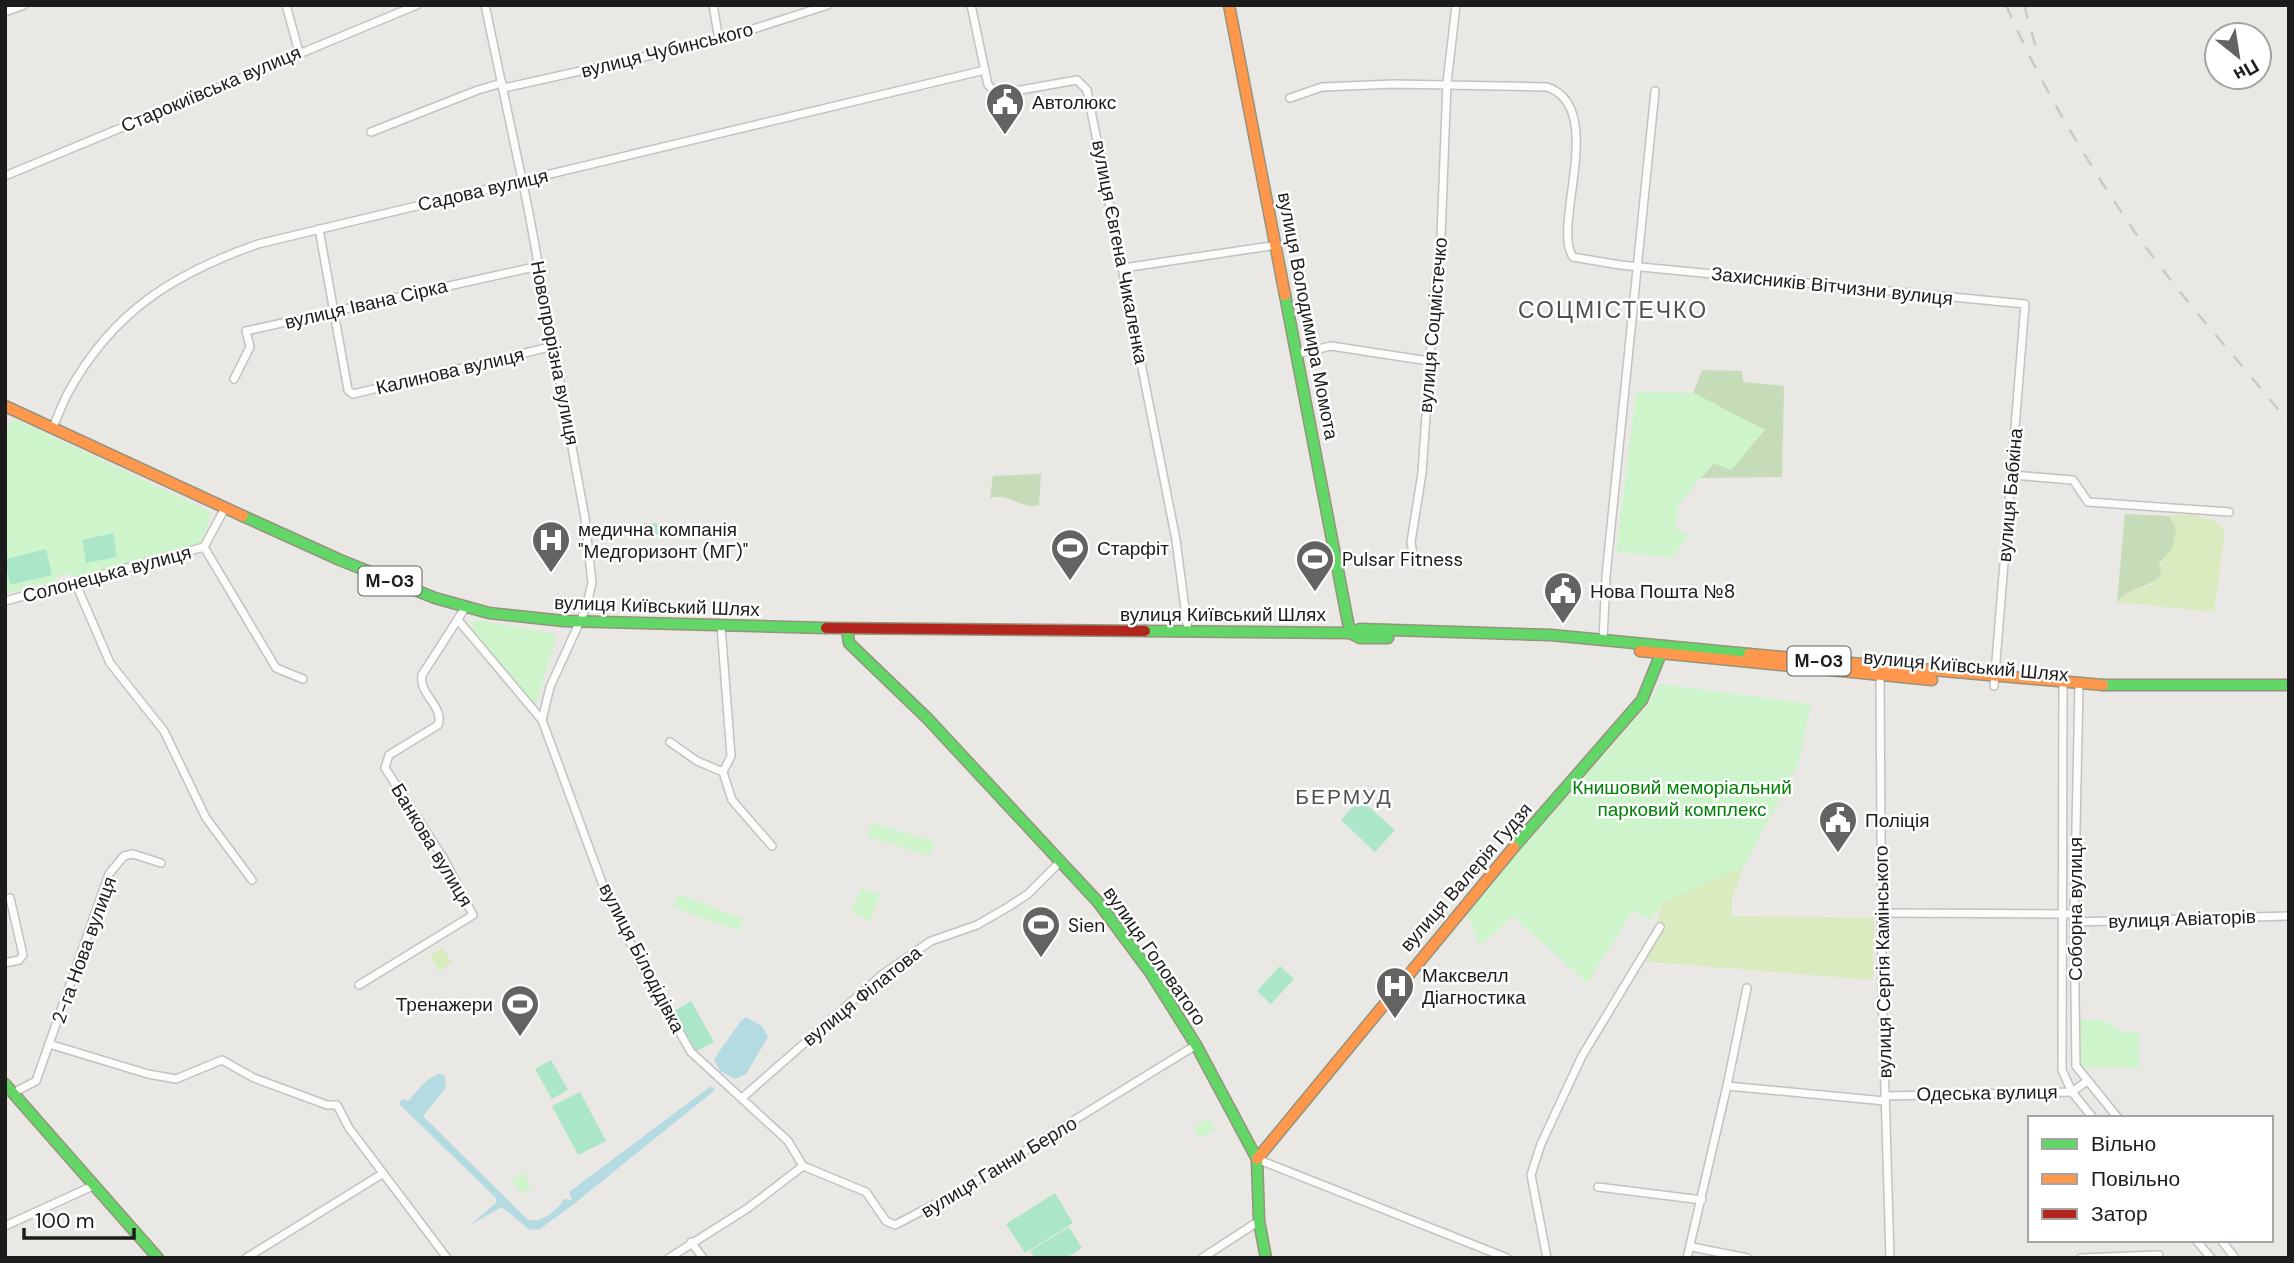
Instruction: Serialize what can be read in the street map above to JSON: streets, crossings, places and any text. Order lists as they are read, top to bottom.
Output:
{
  "streets": {
    "main road": [
      "вулиця Володимира Момота",
      "М-03",
      "вулиця Київський Шлях",
      "вулиця Валерія Гудзя",
      "вулиця Головатого"
    ],
    "street": [
      "вулиця Чубинського",
      "Старокиївська вулиця",
      "Садова вулиця",
      "вулиця Євгена Чикаленка",
      "Захисників Вітчизни вулиця",
      "вулиця Івана Сірка",
      "вулиця Соцмістечко",
      "Новопрорізна вулиця",
      "Калинова вулиця",
      "вулиця Бабкіна",
      "Солонецька вулиця",
      "Банкова вулиця",
      "Соборна вулиця",
      "вулиця Авіаторів",
      "2-га Нова вулиця",
      "вулиця Білодідівка",
      "вулиця Сергія Камінського",
      "вулиця Філатова",
      "Одеська вулиця",
      "вулиця Ганни Берло"
    ]
  },
  "crossings": [
    ["вулиця Чубинського", "Новопрорізна вулиця"],
    ["Садова вулиця", "вулиця Євгена Чикаленка"],
    ["Садова вулиця", "Новопрорізна вулиця"],
    ["Садова вулиця", "вулиця Київський Шлях"],
    ["вулиця Євгена Чикаленка", "вулиця Київський Шлях"],
    ["Захисників Вітчизни вулиця", "вулиця Бабкіна"],
    ["вулиця Івана Сірка", "Новопрорізна вулиця"],
    ["вулиця Івана Сірка", "Калинова вулиця"],
    ["вулиця Володимира Момота", "вулиця Київський Шлях"],
    ["Новопрорізна вулиця", "Калинова вулиця"],
    ["Новопрорізна вулиця", "вулиця Київський Шлях"],
    ["Новопрорізна вулиця", "вулиця Білодідівка"],
    ["вулиця Бабкіна", "вулиця Київський Шлях"],
    ["Солонецька вулиця", "вулиця Київський Шлях"],
    ["вулиця Київський Шлях", "Банкова вулиця"],
    ["вулиця Київський Шлях", "вулиця Валерія Гудзя"],
    ["вулиця Київський Шлях", "Соборна вулиця"],
    ["вулиця Київський Шлях", "вулиця Головатого"],
    ["вулиця Київський Шлях", "вулиця Сергія Камінського"],
    ["Банкова вулиця", "вулиця Білодідівка"],
    ["вулиця Валерія Гудзя", "вулиця Головатого"],
    ["Соборна вулиця", "вулиця Авіаторів"],
    ["Соборна вулиця", "Одеська вулиця"],
    ["вулиця Авіаторів", "вулиця Сергія Камінського"],
    ["вулиця Головатого", "вулиця Філатова"],
    ["вулиця Головатого", "вулиця Ганни Берло"],
    ["вулиця Білодідівка", "вулиця Філатова"],
    ["вулиця Білодідівка", "вулиця Ганни Берло"],
    ["вулиця Сергія Камінського", "Одеська вулиця"]
  ],
  "districts": ["СОЦМІСТЕЧКО", "БЕРМУД"],
  "parks": ["Книшовий меморіальний парковий комплекс"],
  "places": {
    "public building": ["Автолюкс", "Нова Пошта №8", "Поліція"],
    "hospital": ["медична компанія \"Медгоризонт (МГ)\"", "Максвелл Діагностика"],
    "sports": [
      "Старфіт",
      "Pulsar Fitness",
      "Sien",
      "Тренажери"
    ]
  },
  "legend": ["Вільно", "Повільно", "Затор"],
  "scale_bar": "100 m",
  "north": "bottom right"
}
